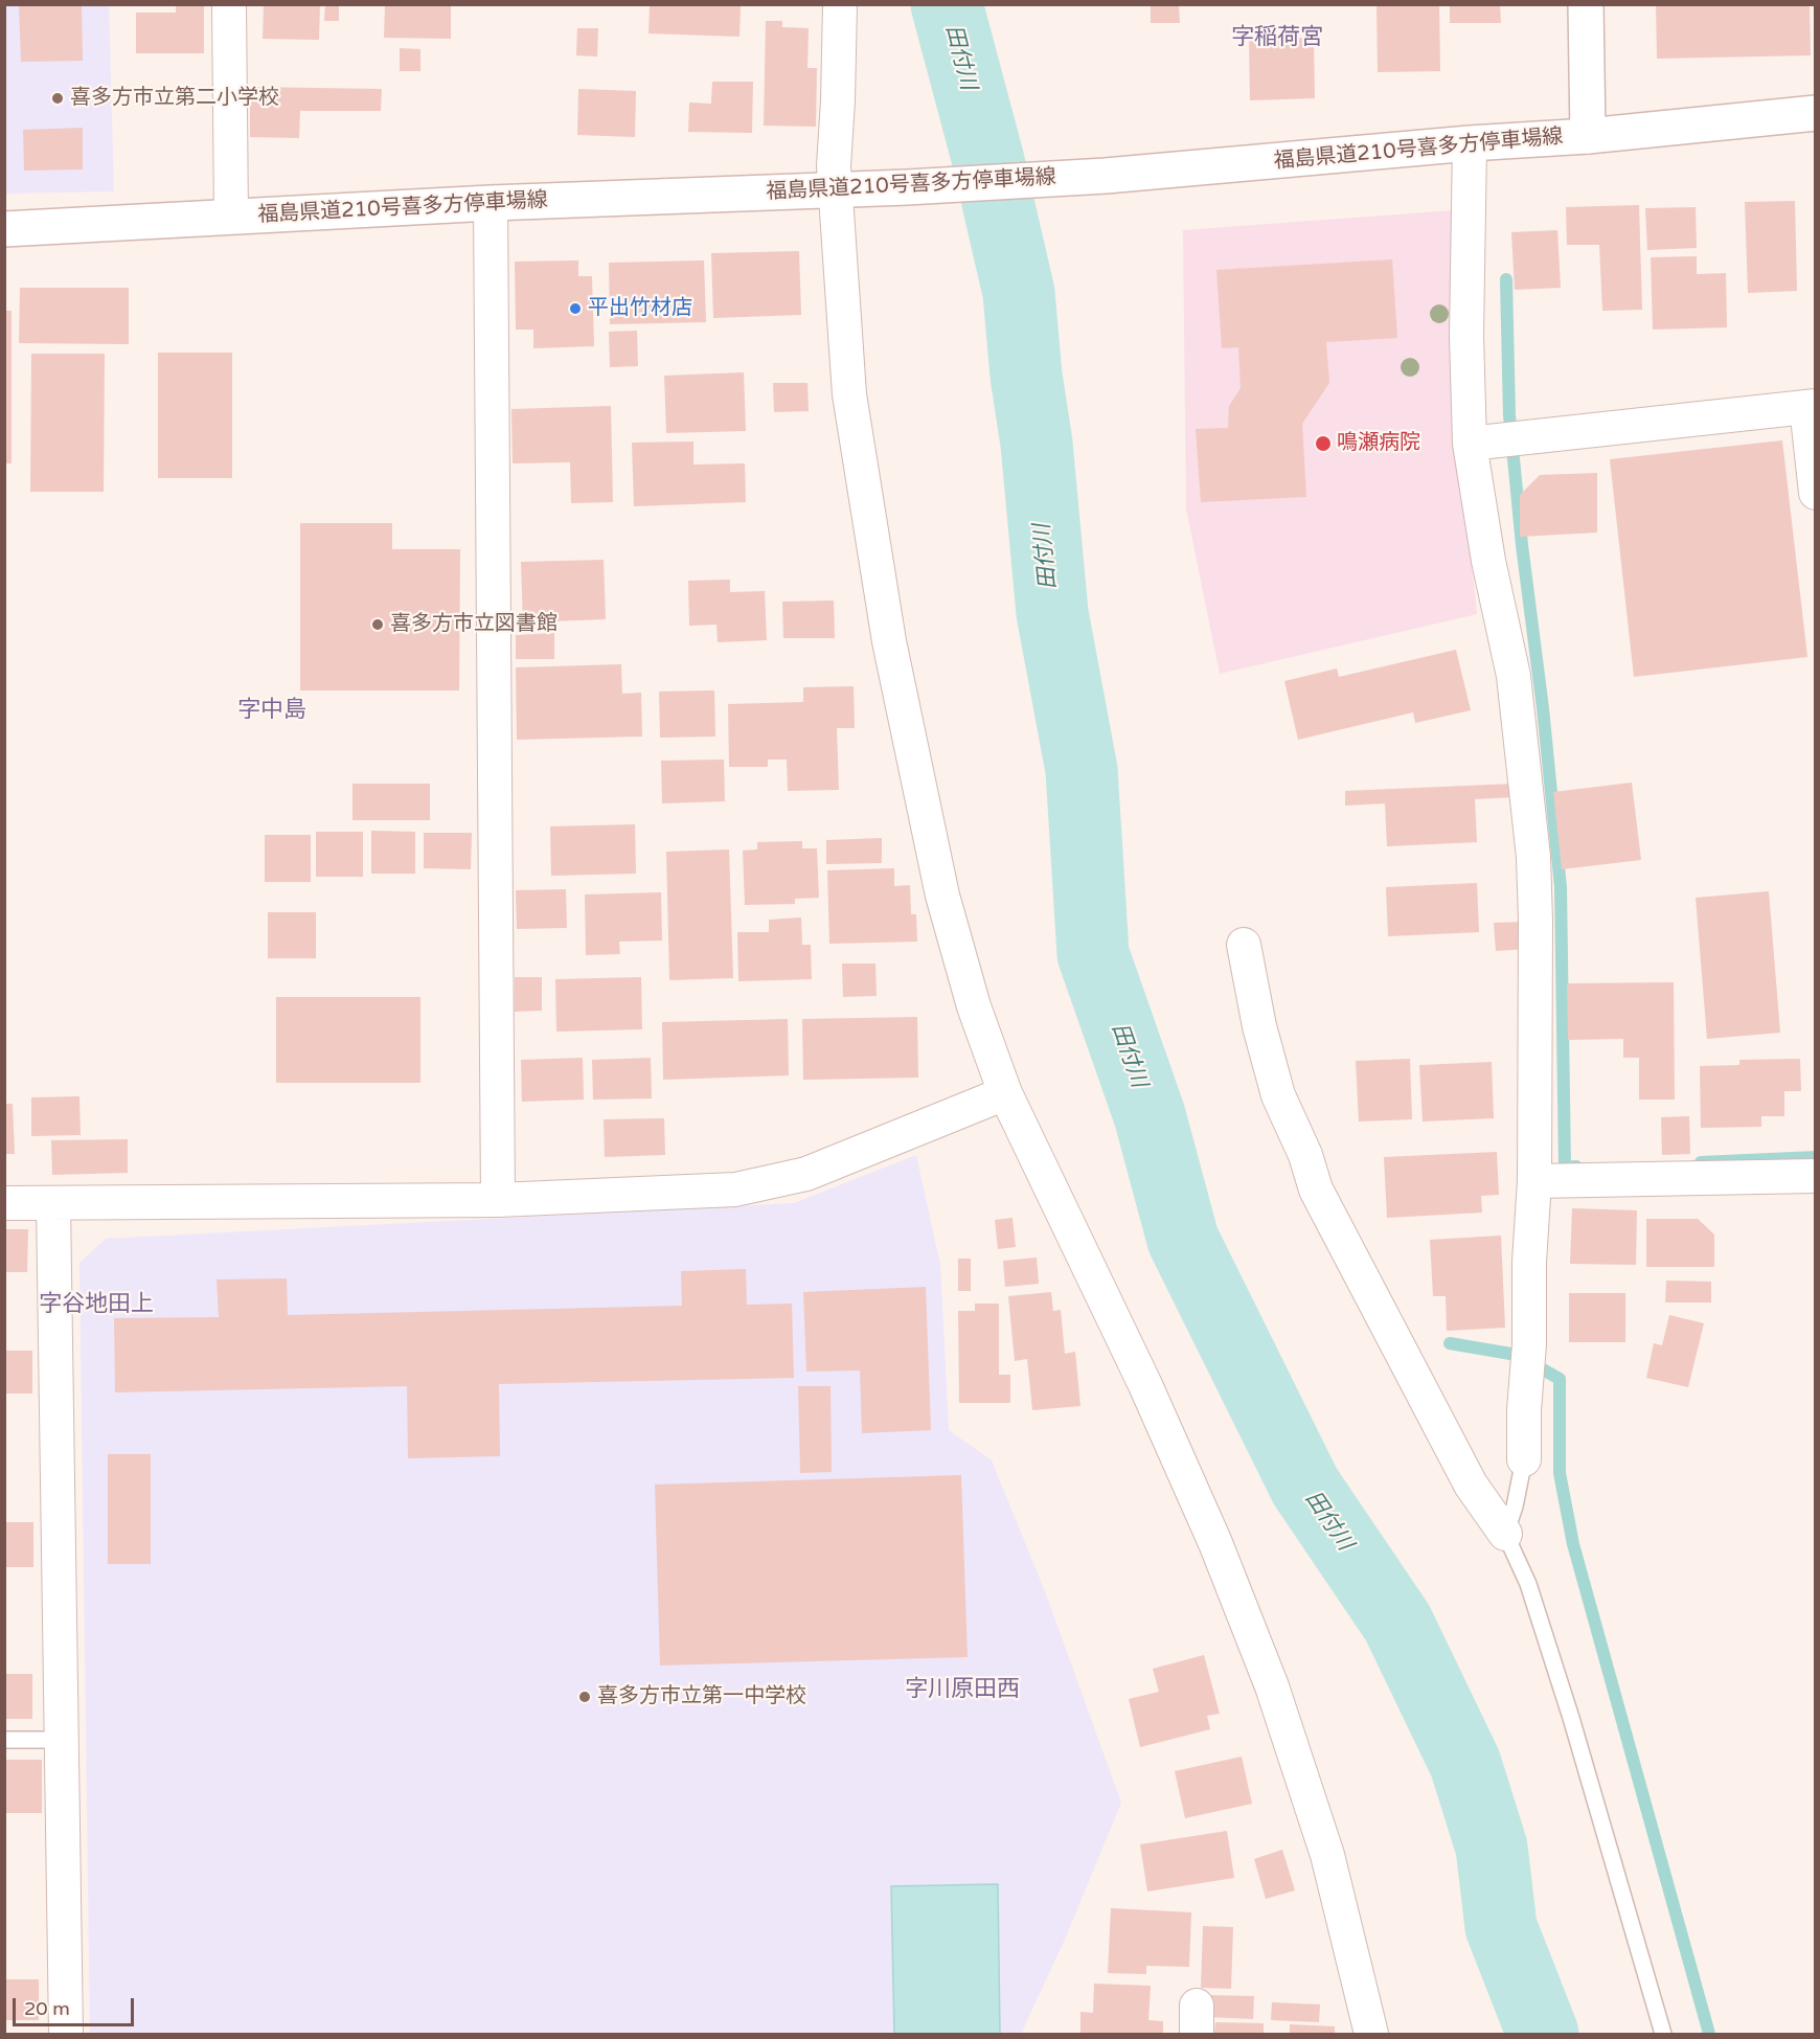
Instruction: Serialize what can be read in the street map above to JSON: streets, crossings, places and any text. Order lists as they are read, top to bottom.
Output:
{
  "streets": {
    "main road": ["福島県道210号喜多方停車場線"]
  },
  "districts": [
    "字稲荷宮",
    "字中島",
    "字谷地田上",
    "字川原田西"
  ],
  "water": ["田付川"],
  "places": [
    "喜多方市立第二小学校",
    "平出竹材店",
    "鳴瀬病院",
    "喜多方市立図書館",
    "喜多方市立第一中学校"
  ],
  "scale_bar": "20 m"
}
